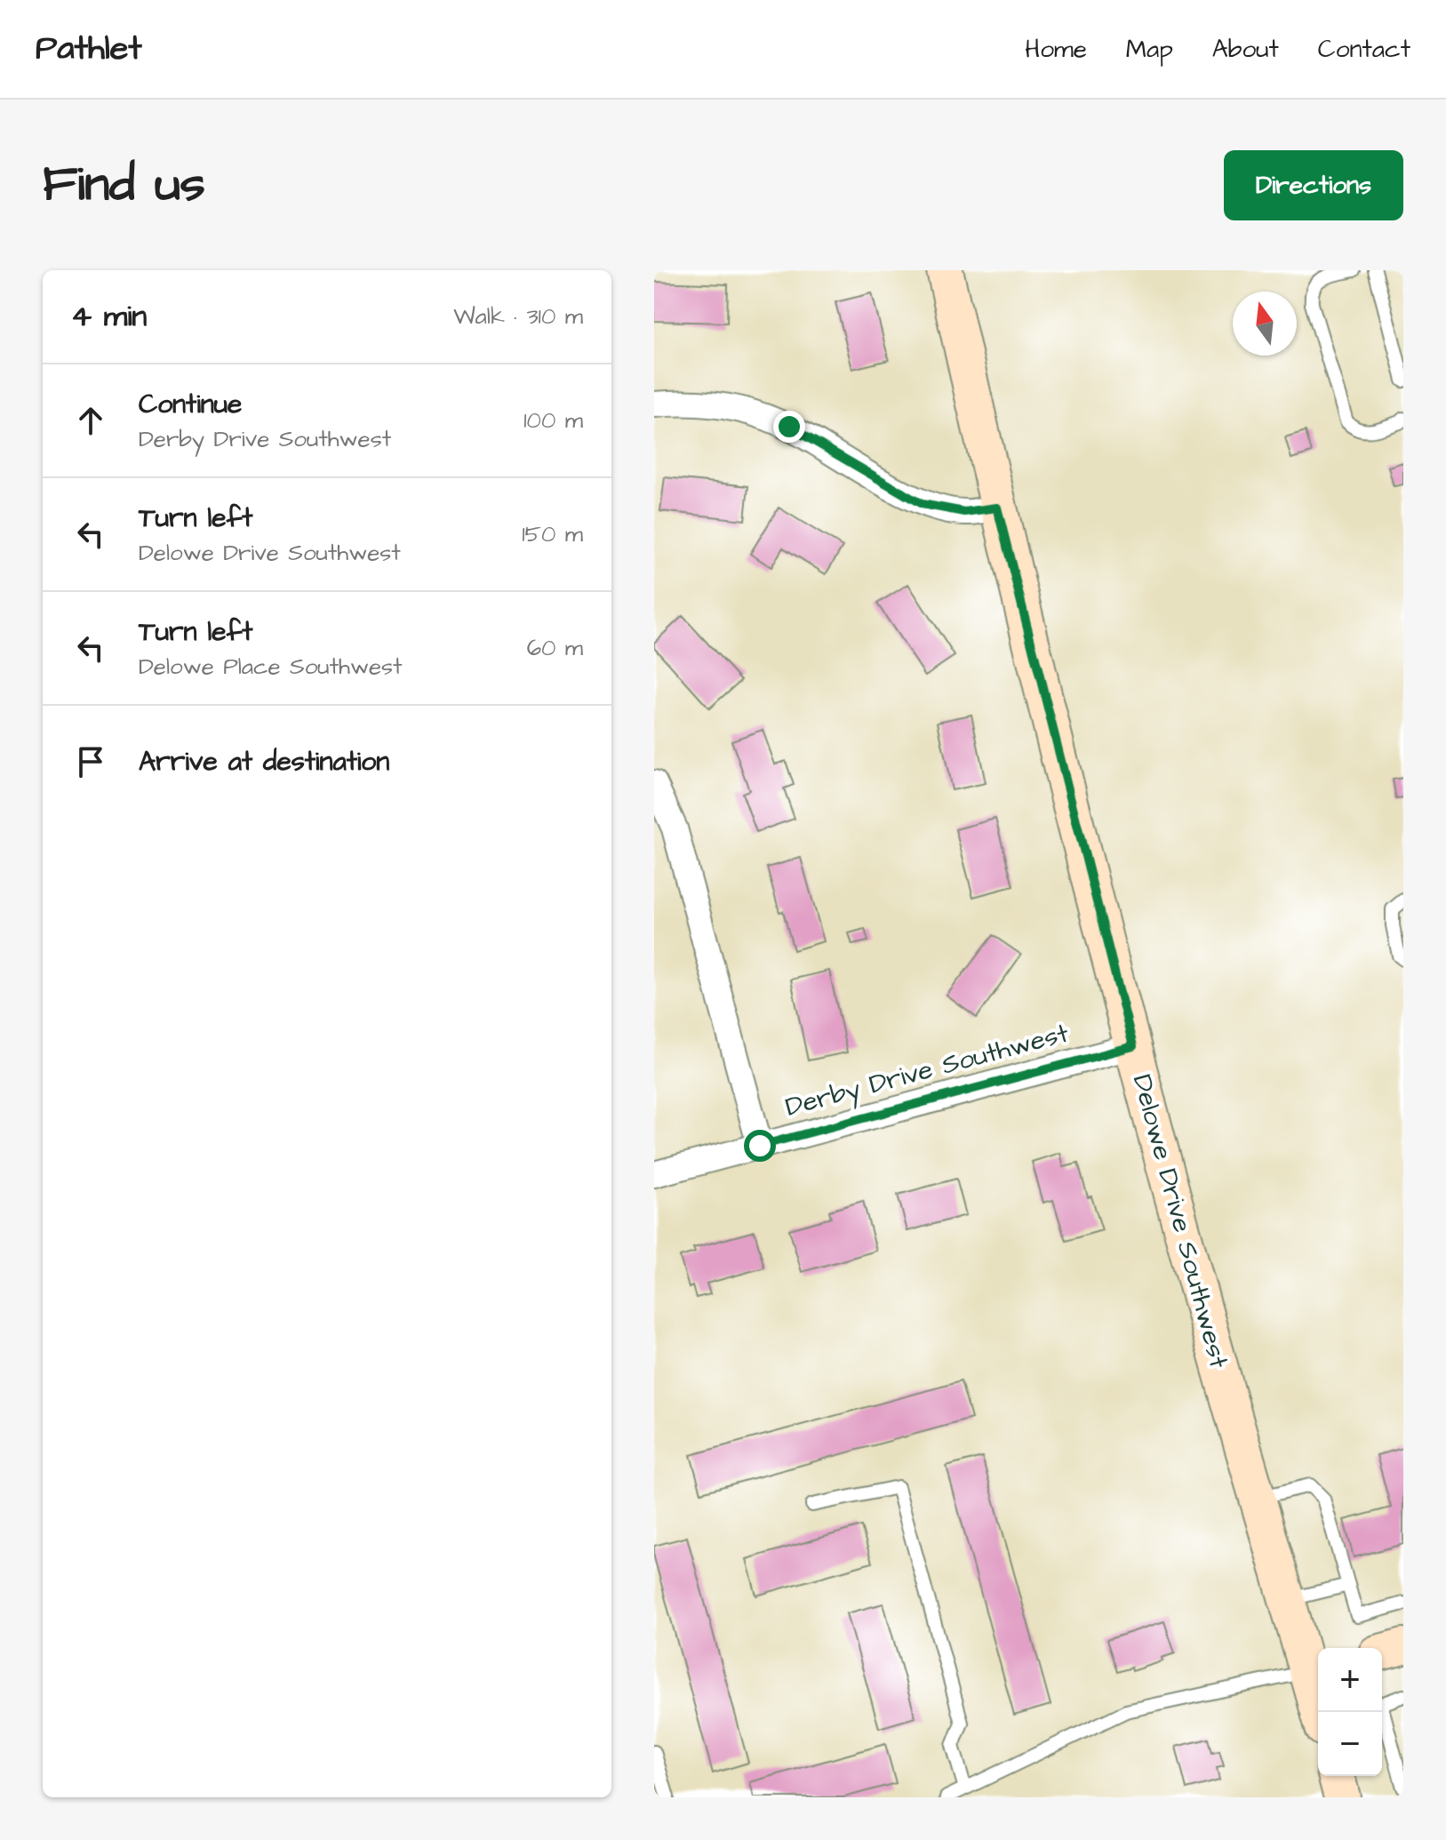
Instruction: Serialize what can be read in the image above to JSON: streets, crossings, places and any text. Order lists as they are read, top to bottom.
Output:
{
  "streets": {
    "street": ["Derby Drive Southwest", "Delowe Drive Southwest"]
  },
  "crossings": [
    ["Derby Drive Southwest", "Delowe Drive Southwest"]
  ],
  "north": "top",
  "page": {
    "header": "Pathlet",
    "nav": [
      "Home",
      "Map",
      "About",
      "Contact"
    ],
    "title": "Find us",
    "buttons": "Directions",
    "heading": ["4 min", "Walk · 310 m"],
    "list": [
      ["Continue", "Derby Drive Southwest", "100 m"],
      ["Turn left", "Delowe Drive Southwest", "150 m"],
      ["Turn left", "Delowe Place Southwest", "60 m"],
      "Arrive at destination"
    ],
    "map_buttons": ["+", "−"]
  }
}
